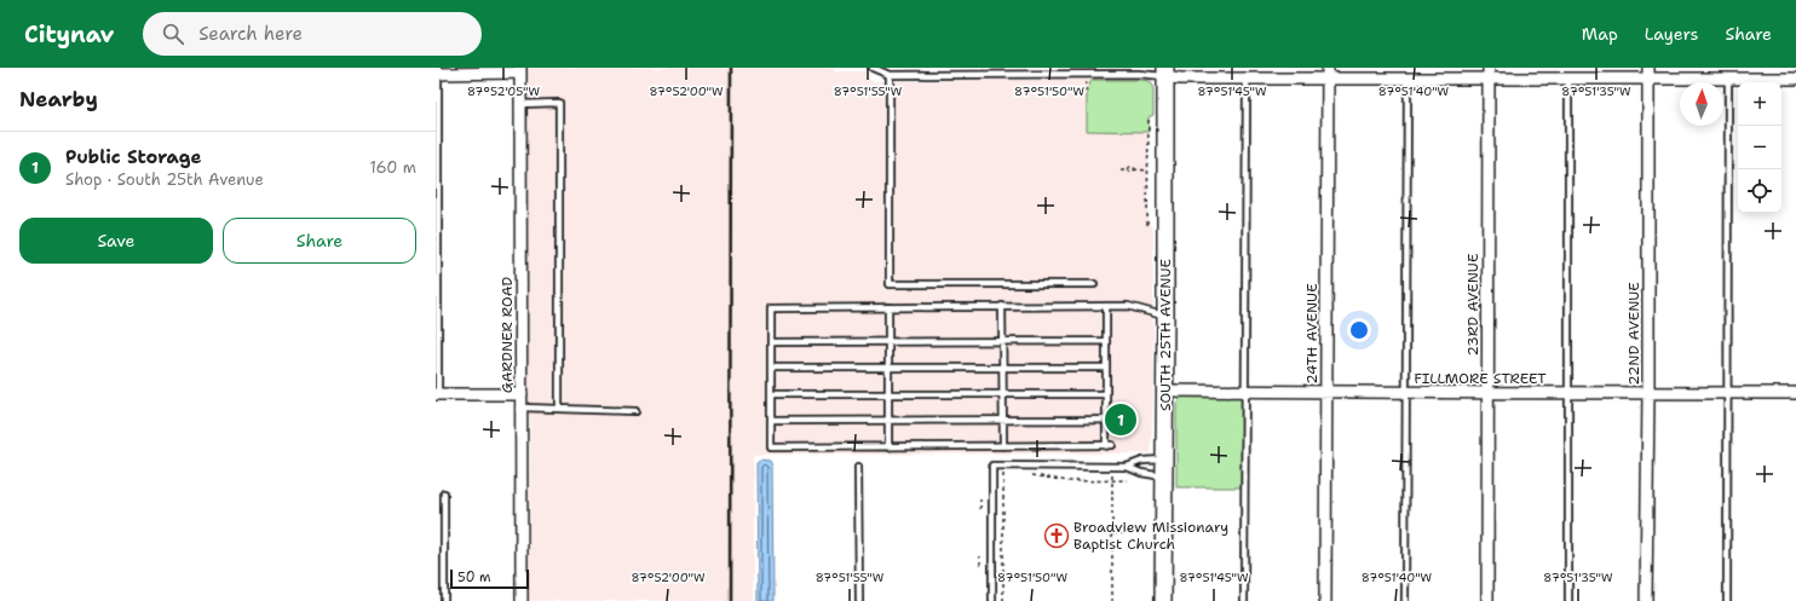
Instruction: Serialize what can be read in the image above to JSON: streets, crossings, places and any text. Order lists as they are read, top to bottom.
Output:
{
  "streets": {
    "main road": ["SOUTH 25TH AVENUE"],
    "street": [
      "23RD AVENUE",
      "24TH AVENUE",
      "22ND AVENUE",
      "GARDNER ROAD",
      "FILLMORE STREET"
    ]
  },
  "crossings": [
    ["23RD AVENUE", "FILLMORE STREET"],
    ["24TH AVENUE", "FILLMORE STREET"],
    ["22ND AVENUE", "FILLMORE STREET"],
    ["SOUTH 25TH AVENUE", "FILLMORE STREET"]
  ],
  "places": {
    "church": ["Broadview Missionary Baptist Church"]
  },
  "scale_bar": "50 m",
  "north": "top",
  "page": {
    "header": "Citynav",
    "search": "Search here",
    "nav": ["Map", "Layers", "Share"],
    "heading": "Nearby",
    "map_buttons": ["+", "−"],
    "list": [
      {
        "mark": "1",
        "name": "Public Storage",
        "note": "Shop · South 25th Avenue",
        "value": "160 m"
      }
    ],
    "buttons": ["Save", "Share"],
    "pins": "1",
    "scale": "50 m"
  },
  "coordinates": [
    "87°52'05\"W",
    "87°52'00\"W",
    "87°51'55\"W",
    "87°51'50\"W",
    "87°51'45\"W",
    "87°51'40\"W",
    "87°51'35\"W"
  ]
}
